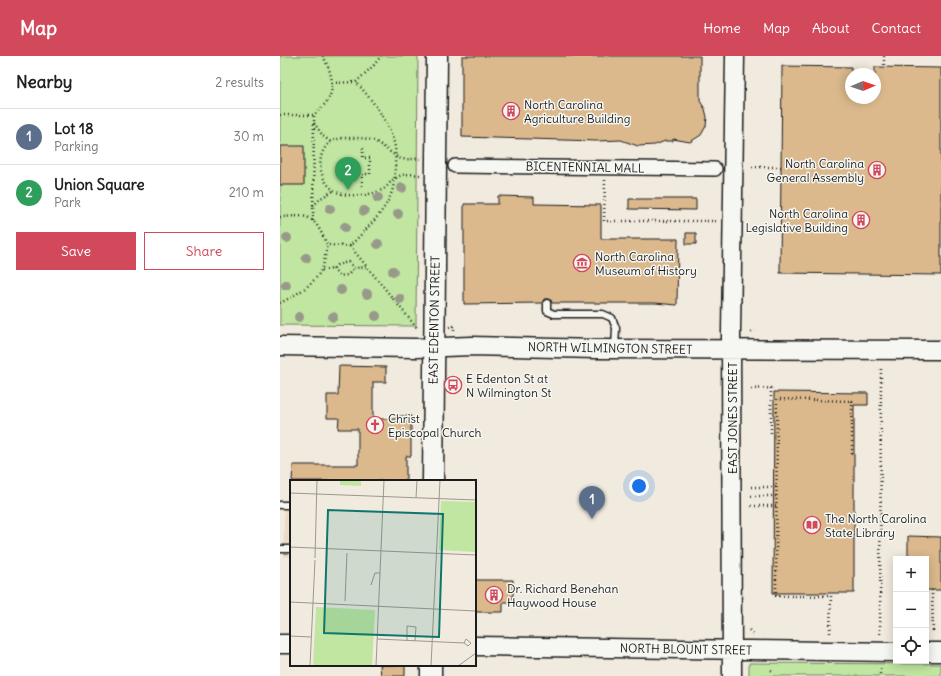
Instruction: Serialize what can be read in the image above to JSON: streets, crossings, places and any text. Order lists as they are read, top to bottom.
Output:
{
  "streets": {
    "main road": [
      "EAST EDENTON STREET",
      "NORTH WILMINGTON STREET",
      "EAST JONES STREET",
      "NORTH BLOUNT STREET"
    ],
    "street": ["BICENTENNIAL MALL"]
  },
  "crossings": [
    ["EAST EDENTON STREET", "NORTH WILMINGTON STREET"],
    ["NORTH WILMINGTON STREET", "EAST JONES STREET"],
    ["EAST JONES STREET", "NORTH BLOUNT STREET"]
  ],
  "places": {
    "building": [
      "North Carolina Agriculture Building",
      "North Carolina General Assembly",
      "North Carolina Legislative Building",
      "Dr. Richard Benehan Haywood House"
    ],
    "museum": ["North Carolina Museum of History"],
    "bus stop": ["E Edenton St at N Wilmington St"],
    "church": ["Christ Episcopal Church"],
    "library": ["The North Carolina State Library"]
  },
  "north": "right",
  "page": {
    "header": "Map",
    "nav": [
      "Home",
      "Map",
      "About",
      "Contact"
    ],
    "heading": ["Nearby", "2 results"],
    "list": [
      {
        "mark": "1",
        "name": "Lot 18",
        "note": "Parking",
        "value": "30 m"
      },
      {
        "mark": "2",
        "name": "Union Square",
        "note": "Park",
        "value": "210 m"
      }
    ],
    "pins": ["2", "1"],
    "buttons": ["Save", "Share"],
    "map_buttons": ["+", "−"]
  }
}
